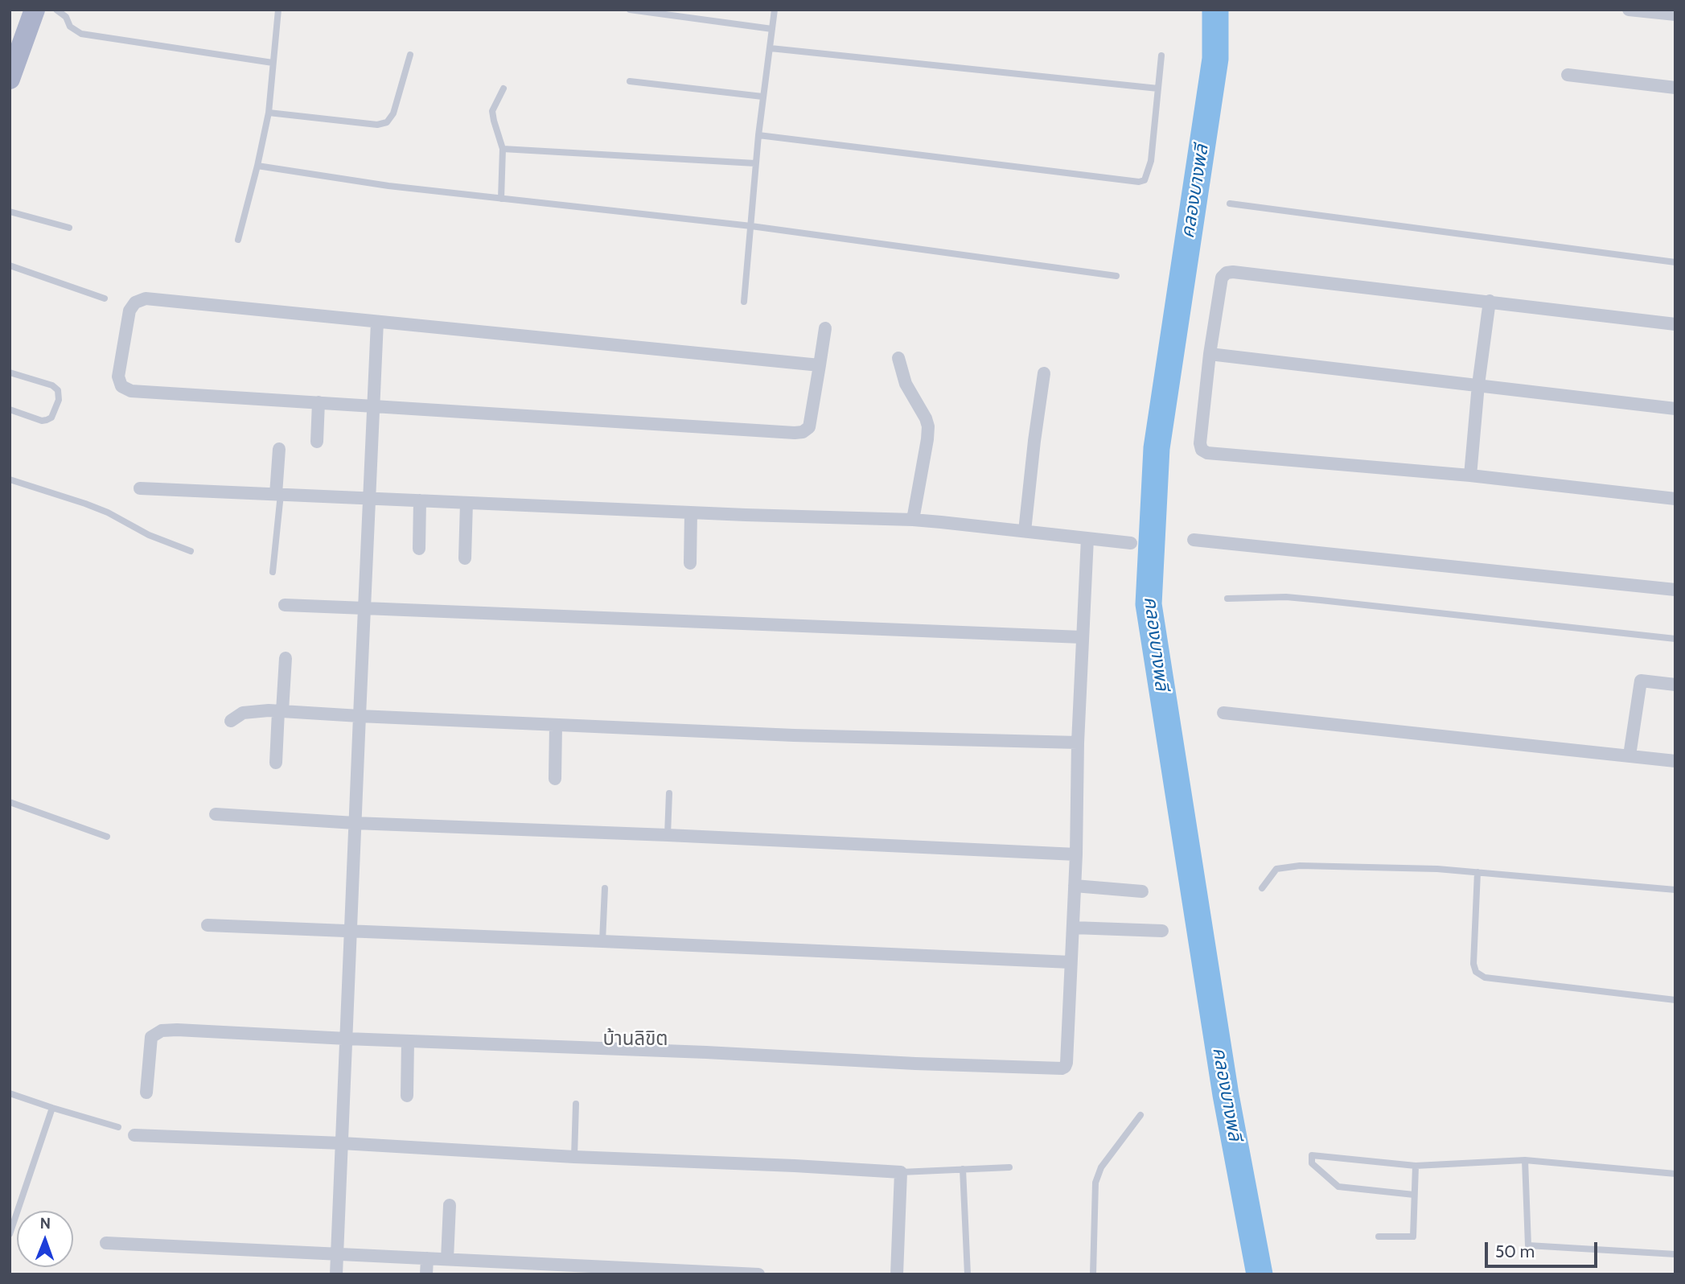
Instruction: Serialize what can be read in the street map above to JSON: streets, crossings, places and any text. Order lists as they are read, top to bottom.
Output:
{
  "districts": ["บ้านลิขิต"],
  "water": ["คลองบางพลี"],
  "scale_bar": "50 m",
  "north": "top"
}
